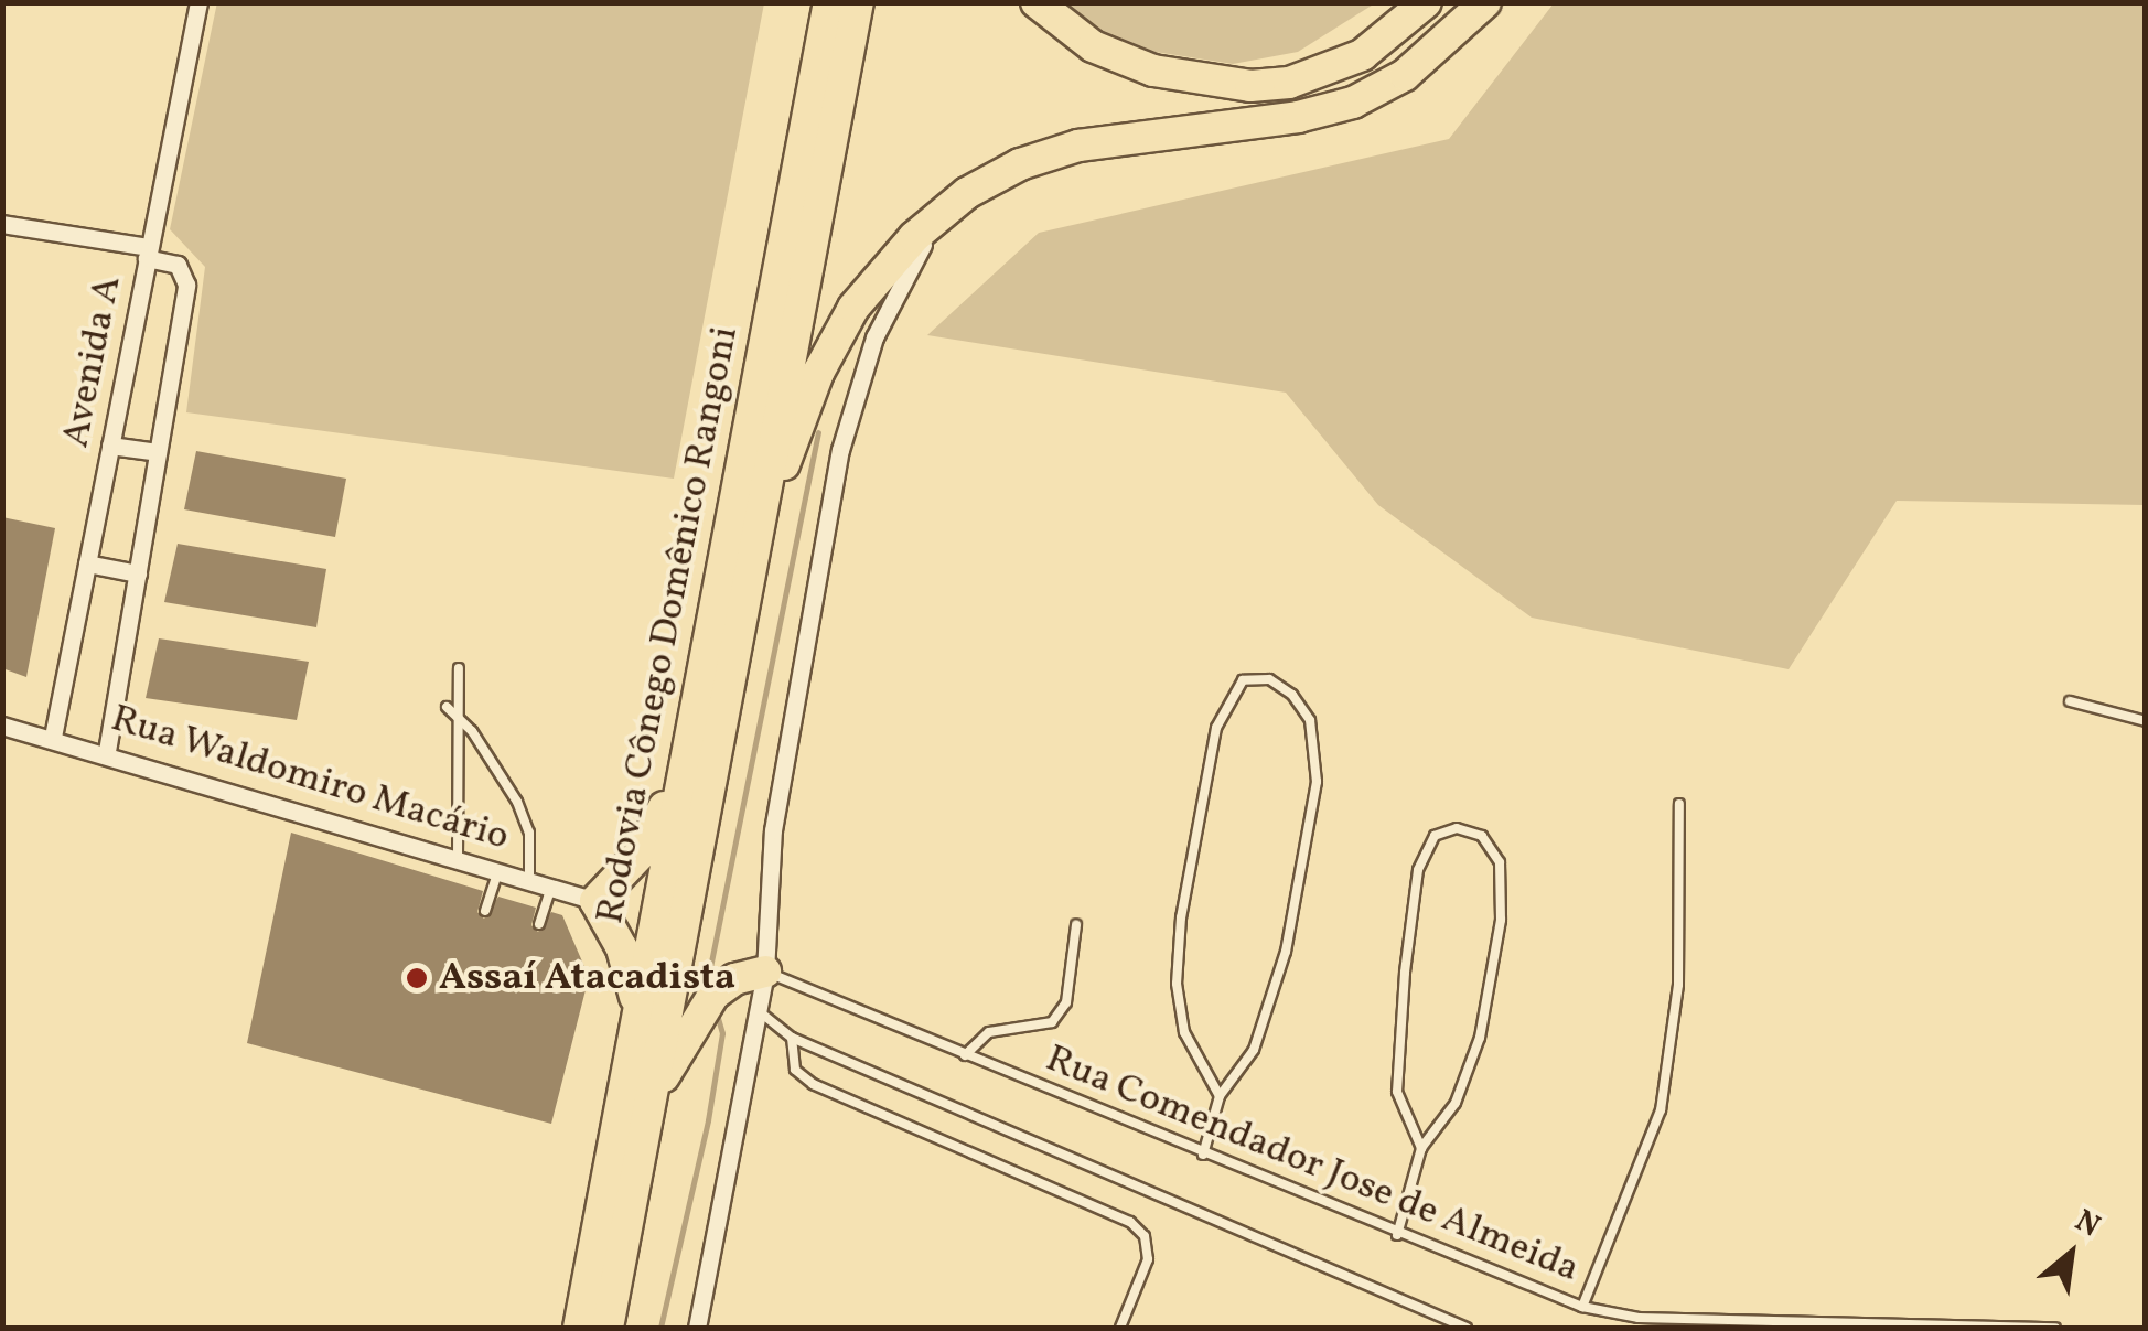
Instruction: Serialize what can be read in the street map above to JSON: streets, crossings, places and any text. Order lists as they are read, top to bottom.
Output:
{
  "streets": {
    "highway": ["Rodovia Cônego Domênico Rangoni"],
    "street": ["Avenida A", "Rua Waldomiro Macário"],
    "lane": ["Rua Comendador Jose de Almeida"]
  },
  "crossings": [
    ["Avenida A", "Rua Waldomiro Macário"]
  ],
  "places": ["Assaí Atacadista"],
  "north": "top right"
}
